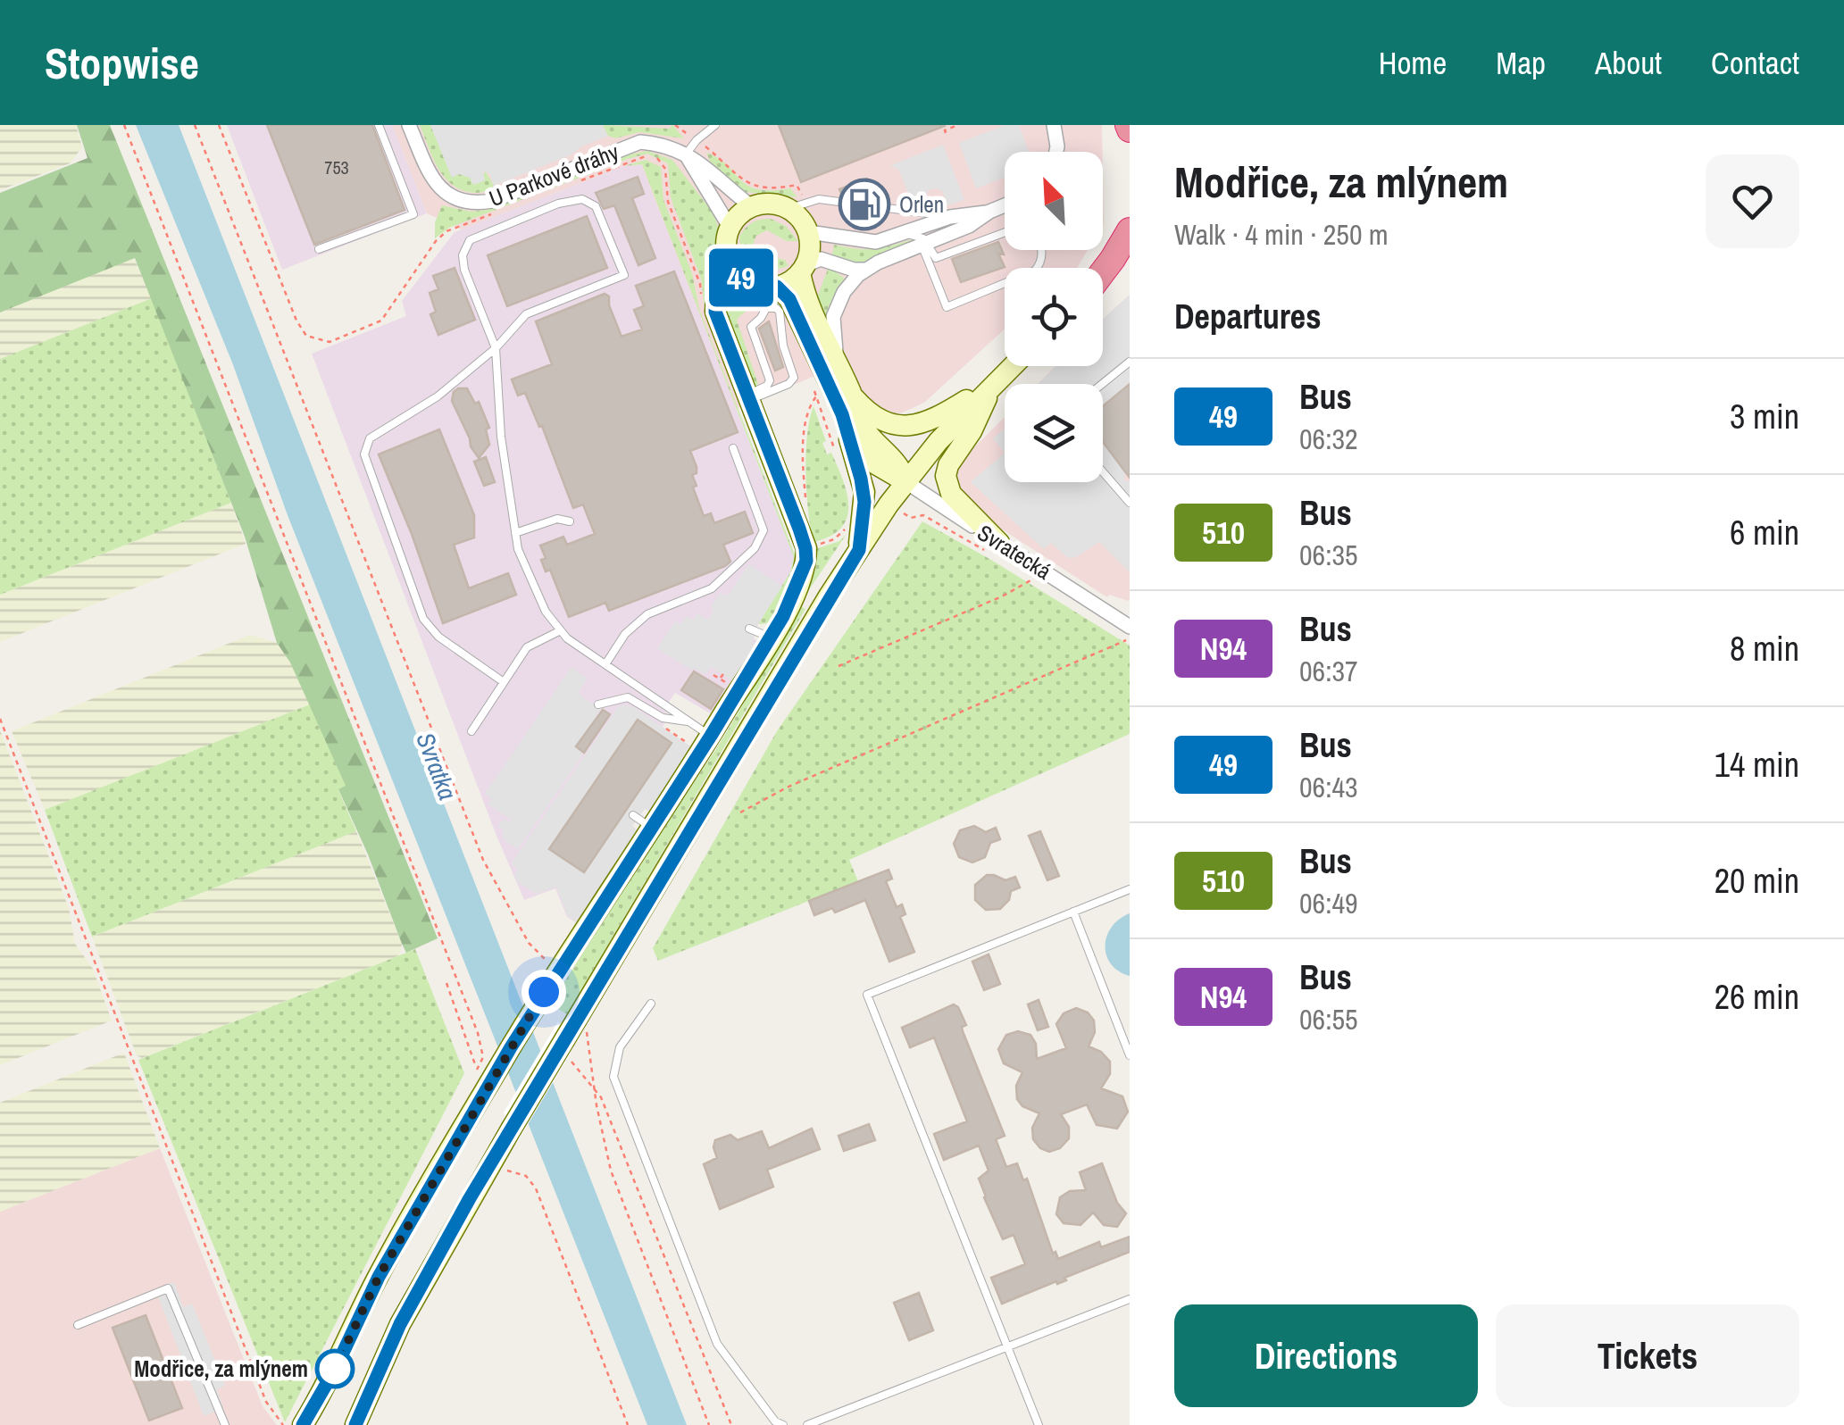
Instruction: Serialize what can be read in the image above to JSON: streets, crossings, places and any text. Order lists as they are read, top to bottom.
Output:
{
  "streets": {
    "street": ["U Parkové dráhy", "Svratecká"]
  },
  "water": ["Svratka"],
  "places": {
    "fuel station": ["Orlen"],
    "other": ["Modřice, za mlýnem"]
  },
  "lines": ["bus line 49"],
  "house_numbers": ["753"],
  "north": "top left",
  "page": {
    "header": "Stopwise",
    "nav": [
      "Home",
      "Map",
      "About",
      "Contact"
    ],
    "on_map": "49",
    "heading": [
      ["Modřice, za mlýnem", "Walk · 4 min · 250 m"],
      "Departures"
    ],
    "list": [
      {
        "mark": "49",
        "name": "Bus",
        "note": "06:32",
        "value": "3 min"
      },
      {
        "mark": "510",
        "name": "Bus",
        "note": "06:35",
        "value": "6 min"
      },
      {
        "mark": "N94",
        "name": "Bus",
        "note": "06:37",
        "value": "8 min"
      },
      {
        "mark": "49",
        "name": "Bus",
        "note": "06:43",
        "value": "14 min"
      },
      {
        "mark": "510",
        "name": "Bus",
        "note": "06:49",
        "value": "20 min"
      },
      {
        "mark": "N94",
        "name": "Bus",
        "note": "06:55",
        "value": "26 min"
      }
    ],
    "buttons": ["Directions", "Tickets"]
  }
}
